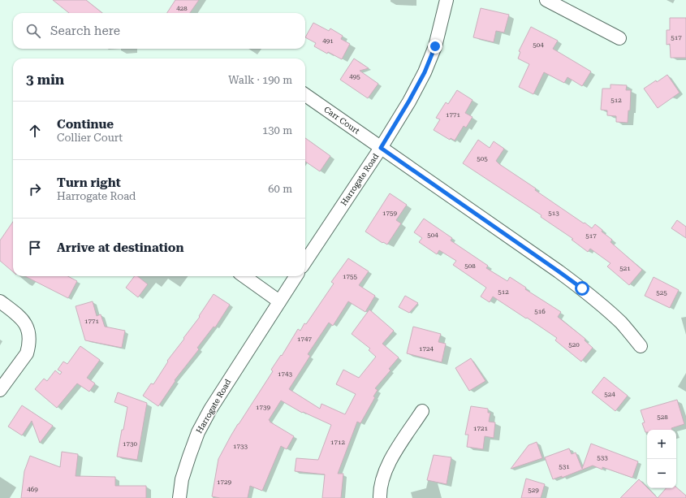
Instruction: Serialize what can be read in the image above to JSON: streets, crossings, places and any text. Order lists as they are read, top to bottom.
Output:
{
  "streets": {
    "street": ["Carr Court", "Harrogate Road"]
  },
  "crossings": [
    ["Carr Court", "Harrogate Road"]
  ],
  "house_numbers": [
    "428",
    "517",
    "491",
    "504",
    "495",
    "512",
    "1771",
    "505",
    "1759",
    "513",
    "504",
    "517",
    "508",
    "521",
    "1755",
    "512",
    "525",
    "516",
    "1771",
    "1747",
    "520",
    "1724",
    "1743",
    "524",
    "1739",
    "528",
    "1721",
    "1712",
    "1730",
    "1733",
    "533",
    "531",
    "1729",
    "469",
    "529"
  ],
  "page": {
    "search": "Search here",
    "heading": ["3 min", "Walk · 190 m"],
    "list": [
      ["Continue", "Collier Court", "130 m"],
      ["Turn right", "Harrogate Road", "60 m"],
      "Arrive at destination"
    ],
    "map_buttons": ["+", "−"]
  }
}
